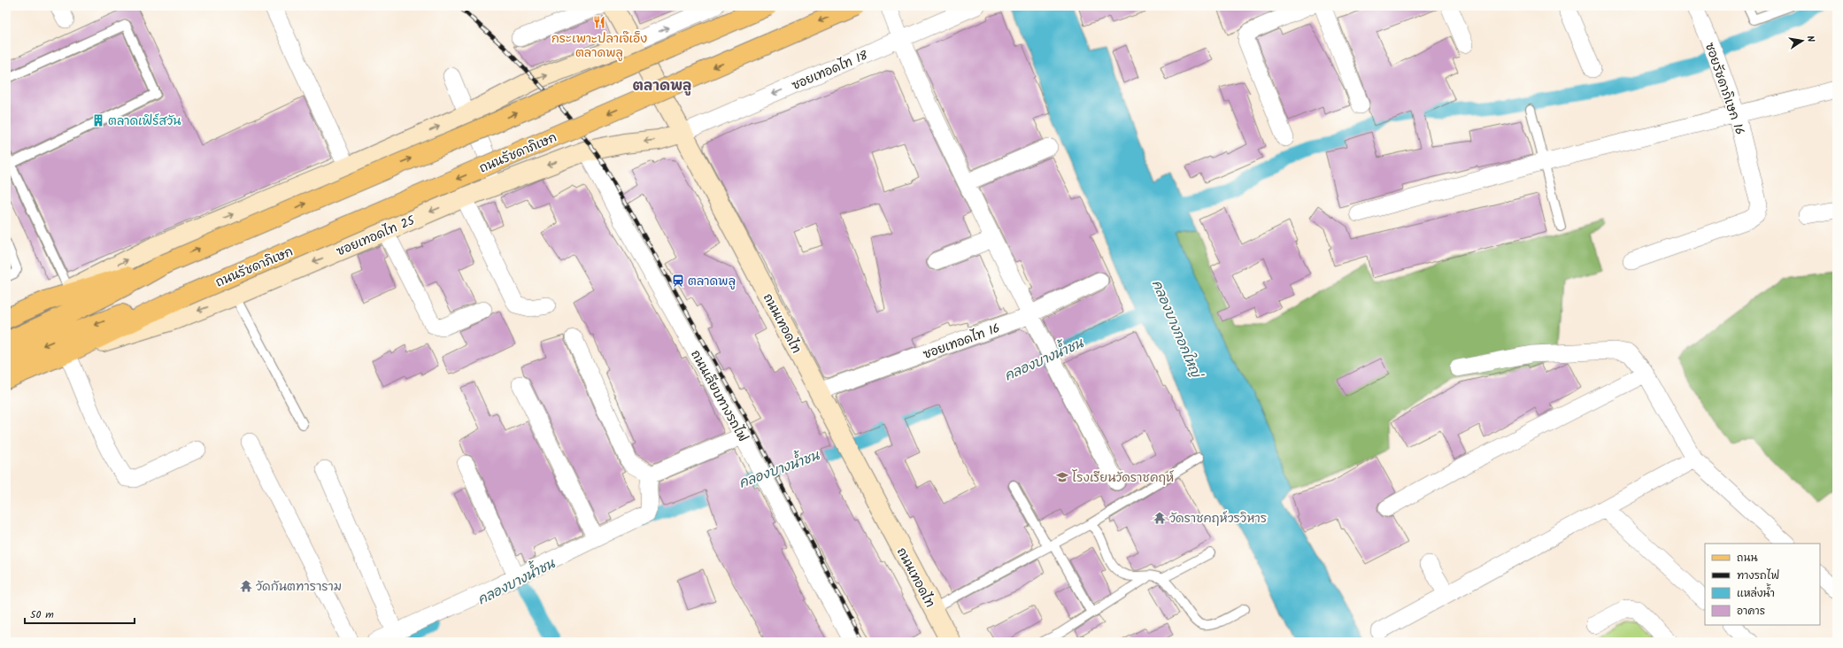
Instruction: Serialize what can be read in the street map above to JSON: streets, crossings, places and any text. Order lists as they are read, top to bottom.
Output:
{
  "streets": {
    "main road": ["ถนนรัชดาภิเษก", "ซอยเทอดไท 25", "ถนนเทอดไท"],
    "street": [
      "ซอยเทอดไท 18",
      "ซอยรัชดาภิเษก 16",
      "ซอยเทอดไท 16",
      "ถนนเลียบทางรถไฟ"
    ]
  },
  "crossings": [
    ["ซอยเทอดไท 18", "ซอยเทอดไท 25"],
    ["ซอยเทอดไท 18", "ถนนเทอดไท"],
    ["ถนนรัชดาภิเษก", "ซอยเทอดไท 25"],
    ["ซอยเทอดไท 25", "ถนนเทอดไท"],
    ["ซอยเทอดไท 25", "ถนนเลียบทางรถไฟ"],
    ["ถนนเทอดไท", "ซอยเทอดไท 16"]
  ],
  "districts": ["ตลาดพลู"],
  "water": ["คลองบางกอกใหญ่", "คลองบางน้ำชน"],
  "places": {
    "restaurant": ["กระเพาะปลาเจ๊เอ็ง ตลาดพลู"],
    "building": ["ตลาดเฟิร์สวัน"],
    "station": ["ตลาดพลู"],
    "school or university": ["โรงเรียนวัดราชคฤห์"],
    "temple": ["วัดราชคฤห์วรวิหาร", "วัดกันตทาราราม"]
  },
  "legend": [
    "ถนน",
    "ทางรถไฟ",
    "แหล่งน้ำ",
    "อาคาร"
  ],
  "scale_bar": "50 m",
  "north": "right"
}
